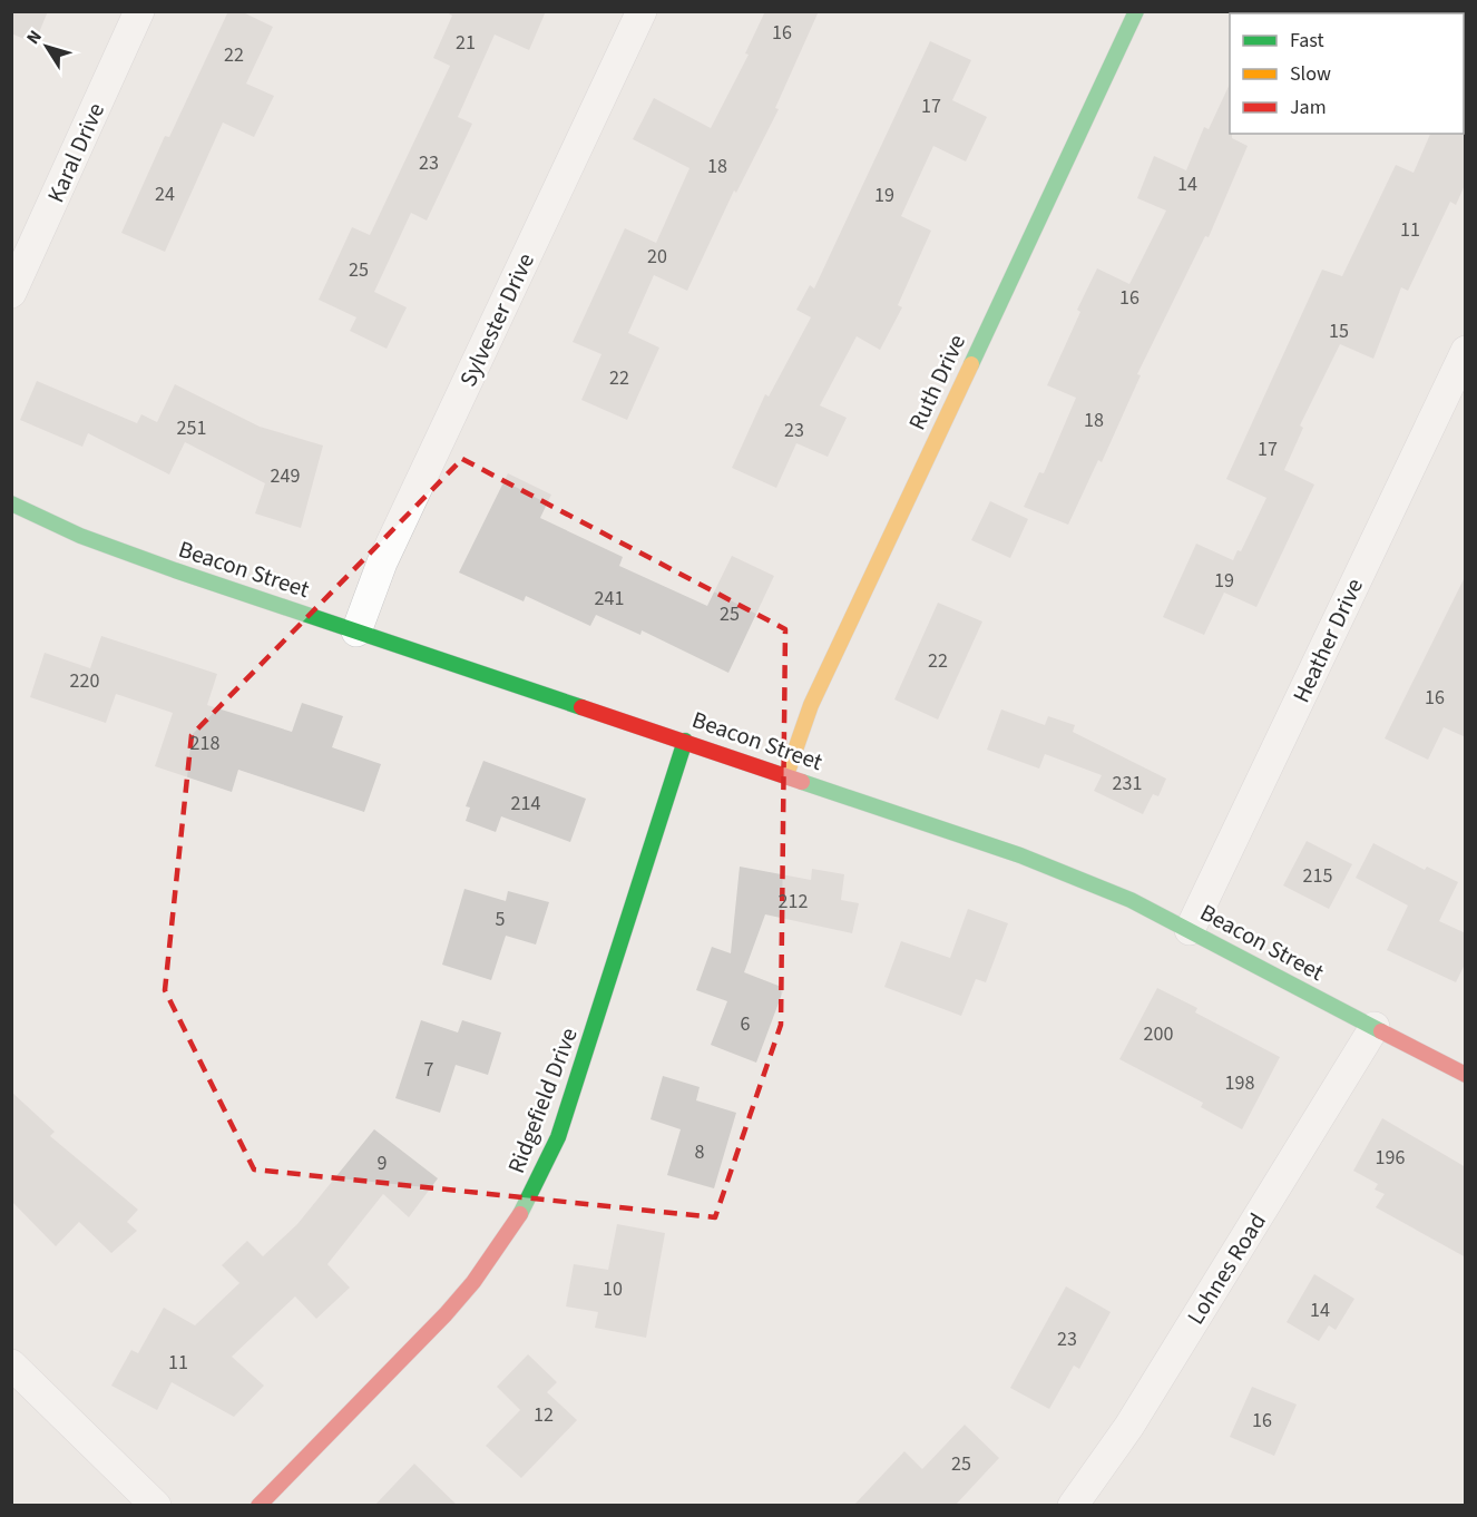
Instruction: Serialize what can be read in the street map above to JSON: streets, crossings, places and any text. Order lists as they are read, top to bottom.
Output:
{
  "streets": {
    "street": [
      "Karal Drive",
      "Sylvester Drive",
      "Ruth Drive",
      "Beacon Street",
      "Heather Drive",
      "Ridgefield Drive",
      "Lohnes Road"
    ]
  },
  "crossings": [
    ["Sylvester Drive", "Beacon Street"],
    ["Ruth Drive", "Beacon Street"],
    ["Beacon Street", "Heather Drive"],
    ["Beacon Street", "Ridgefield Drive"],
    ["Beacon Street", "Lohnes Road"]
  ],
  "house_numbers": [
    "16",
    "21",
    "22",
    "17",
    "23",
    "18",
    "14",
    "24",
    "19",
    "11",
    "20",
    "25",
    "16",
    "15",
    "22",
    "18",
    "251",
    "23",
    "17",
    "249",
    "19",
    "241",
    "25",
    "22",
    "220",
    "16",
    "218",
    "231",
    "214",
    "215",
    "212",
    "5",
    "6",
    "200",
    "7",
    "198",
    "8",
    "196",
    "9",
    "10",
    "14",
    "23",
    "11",
    "12",
    "16",
    "25"
  ],
  "legend": ["Fast", "Slow", "Jam"],
  "north": "top left"
}
